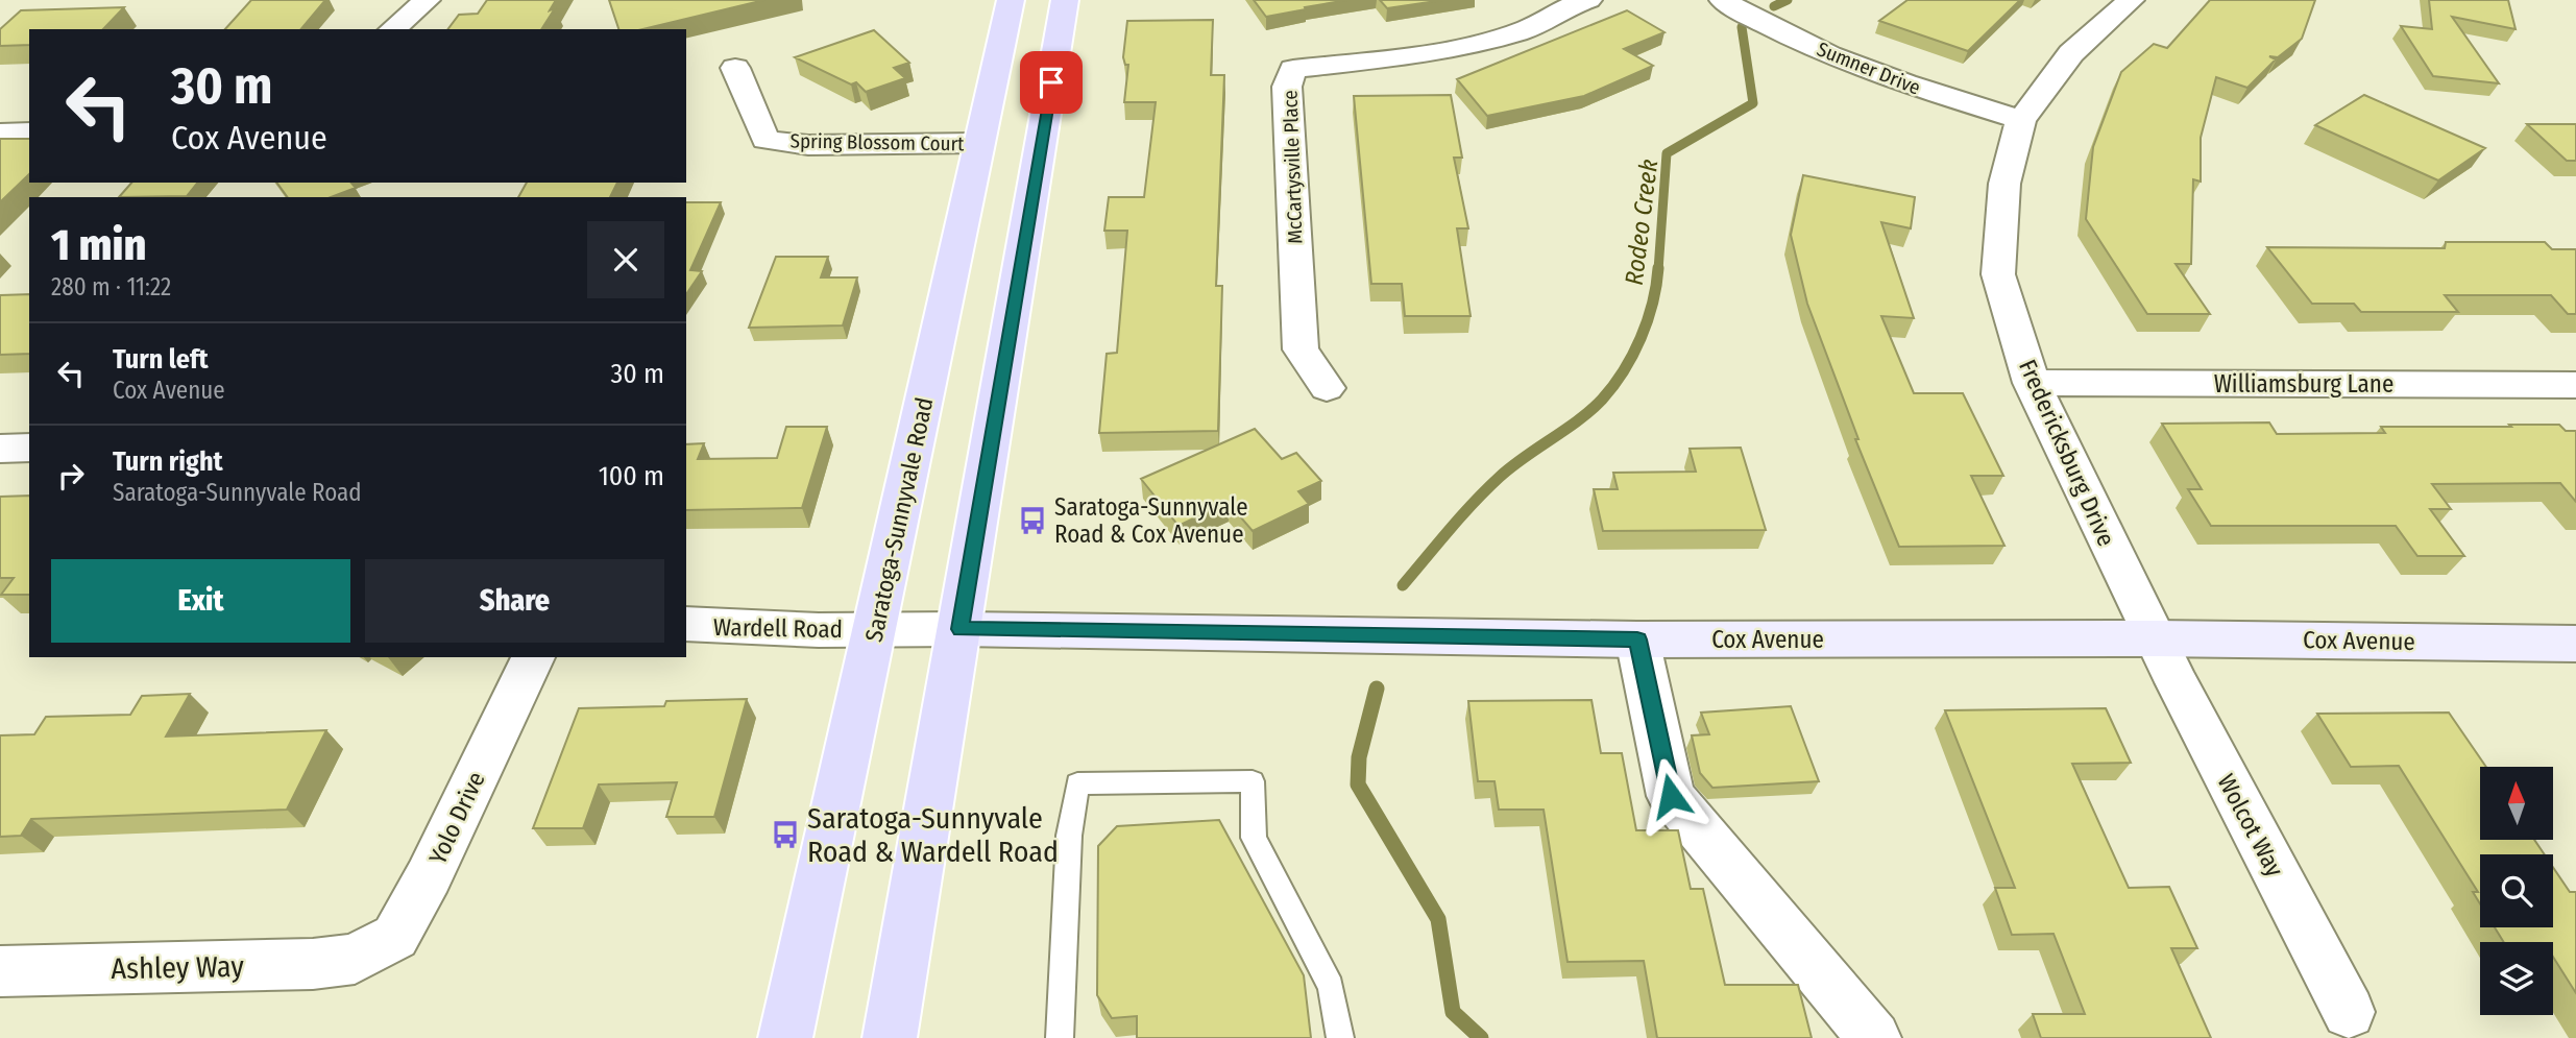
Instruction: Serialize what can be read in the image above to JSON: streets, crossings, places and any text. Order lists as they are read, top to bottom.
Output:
{
  "streets": {
    "main road": ["Saratoga-Sunnyvale Road", "Cox Avenue"],
    "street": [
      "Sumner Drive",
      "Spring Blossom Court",
      "McCartysville Place",
      "Williamsburg Lane",
      "Fredericksburg Drive",
      "Wardell Road",
      "Yolo Drive",
      "Wolcot Way",
      "Ashley Way"
    ]
  },
  "crossings": [
    ["Sumner Drive", "Fredericksburg Drive"],
    ["Spring Blossom Court", "Saratoga-Sunnyvale Road"],
    ["Williamsburg Lane", "Fredericksburg Drive"],
    ["Fredericksburg Drive", "Cox Avenue"],
    ["Fredericksburg Drive", "Wolcot Way"],
    ["Saratoga-Sunnyvale Road", "Wardell Road"],
    ["Wardell Road", "Cox Avenue"],
    ["Cox Avenue", "Wolcot Way"],
    ["Yolo Drive", "Ashley Way"]
  ],
  "water": ["Rodeo Creek"],
  "places": {
    "bus stop": ["Saratoga-Sunnyvale Road & Cox Avenue", "Saratoga-Sunnyvale Road & Wardell Road"]
  },
  "north": "top",
  "page": {
    "turn": ["30 m", "Cox Avenue"],
    "heading": ["1 min", "280 m · 11:22"],
    "list": [
      {
        "name": "Turn left",
        "note": "Cox Avenue",
        "value": "30 m"
      },
      {
        "name": "Turn right",
        "note": "Saratoga-Sunnyvale Road",
        "value": "100 m"
      }
    ],
    "buttons": ["Exit", "Share"]
  }
}
